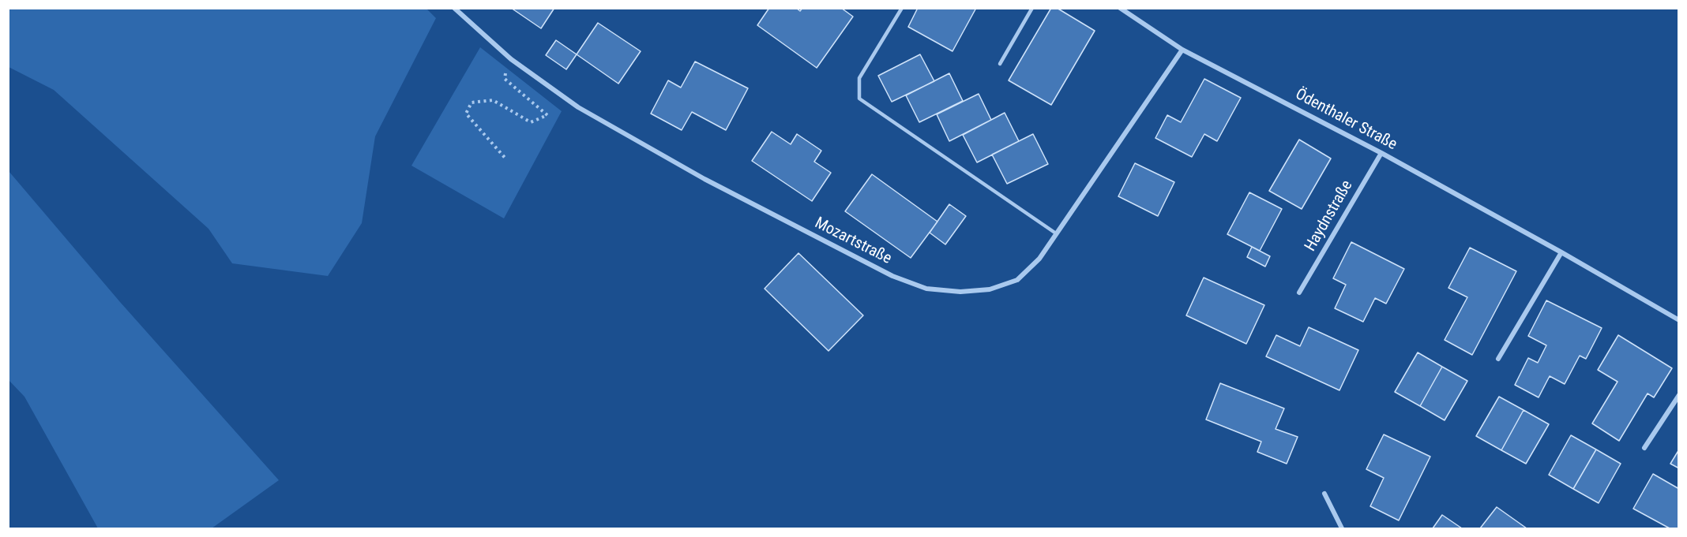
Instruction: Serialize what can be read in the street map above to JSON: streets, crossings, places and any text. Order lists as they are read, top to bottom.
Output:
{
  "streets": {
    "street": ["Ödenthaler Straße", "Haydnstraße", "Mozartstraße"]
  },
  "crossings": [
    ["Ödenthaler Straße", "Haydnstraße"],
    ["Ödenthaler Straße", "Mozartstraße"]
  ]
}
